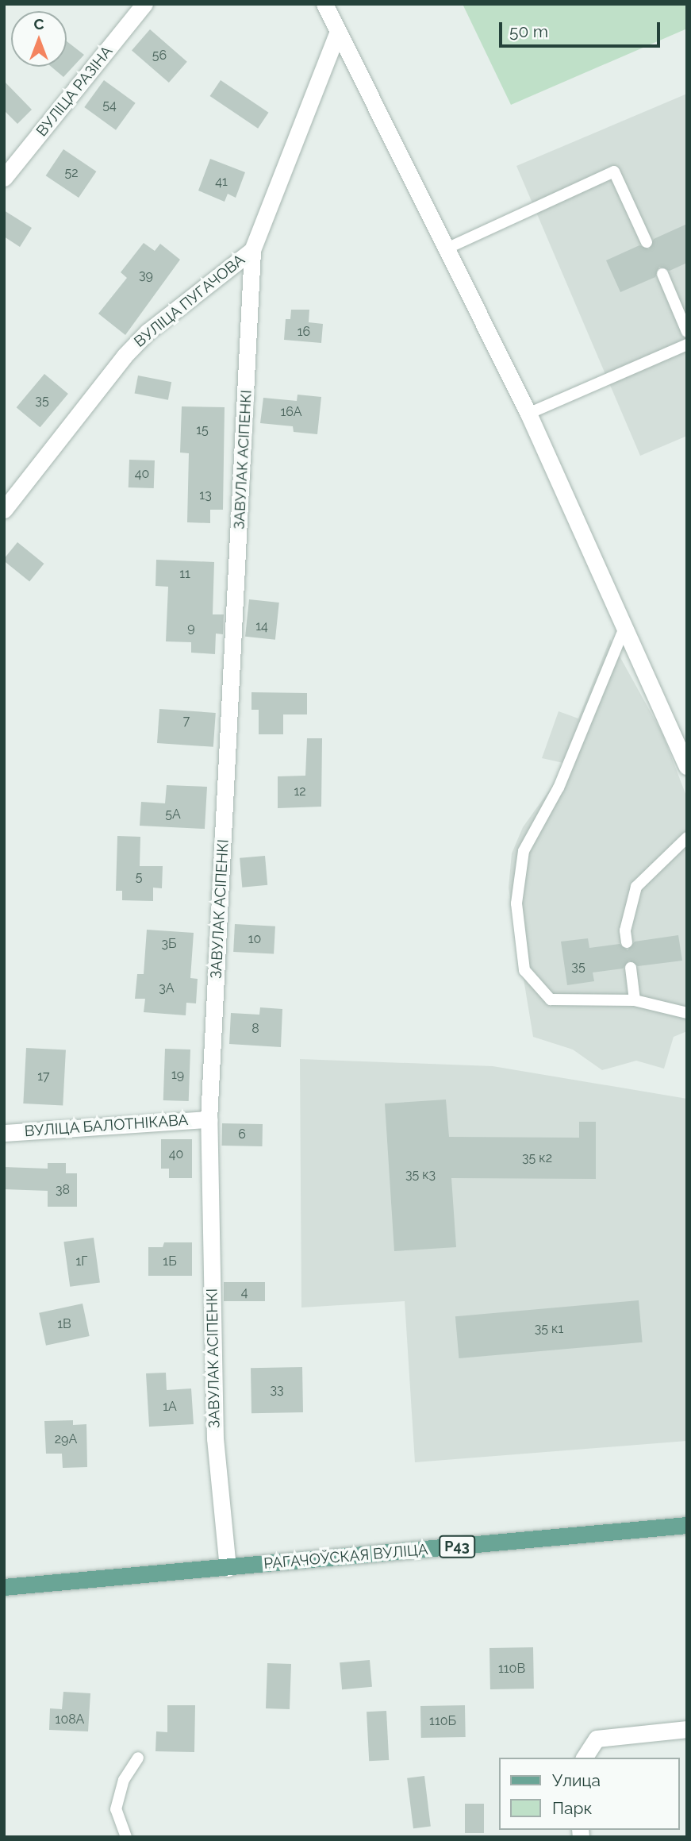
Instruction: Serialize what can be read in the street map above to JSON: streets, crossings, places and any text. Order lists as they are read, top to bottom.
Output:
{
  "streets": {
    "main road": ["Р43", "РАГАЧОЎСКАЯ ВУЛІЦА"],
    "street": [
      "ВУЛІЦА РАЗІНА",
      "ВУЛІЦА ПУГАЧОВА",
      "ЗАВУЛАК АСІПЕНКІ",
      "ВУЛІЦА БАЛОТНІКАВА"
    ]
  },
  "crossings": [
    ["ВУЛІЦА ПУГАЧОВА", "ЗАВУЛАК АСІПЕНКІ"],
    ["ЗАВУЛАК АСІПЕНКІ", "ВУЛІЦА БАЛОТНІКАВА"],
    ["ЗАВУЛАК АСІПЕНКІ", "РАГАЧОЎСКАЯ ВУЛІЦА"]
  ],
  "house_numbers": [
    "56",
    "54",
    "52",
    "41",
    "39",
    "16",
    "35",
    "16А",
    "15",
    "40",
    "13",
    "11",
    "14",
    "9",
    "7",
    "12",
    "5А",
    "5",
    "10",
    "3Б",
    "35",
    "3А",
    "8",
    "19",
    "17",
    "6",
    "40",
    "35 к2",
    "35 к3",
    "38",
    "1Г",
    "1Б",
    "4",
    "1В",
    "35 к1",
    "33",
    "1А",
    "29А",
    "110В",
    "108А",
    "110Б"
  ],
  "legend": ["Улица", "Парк"],
  "scale_bar": "50 m",
  "north": "top"
}
